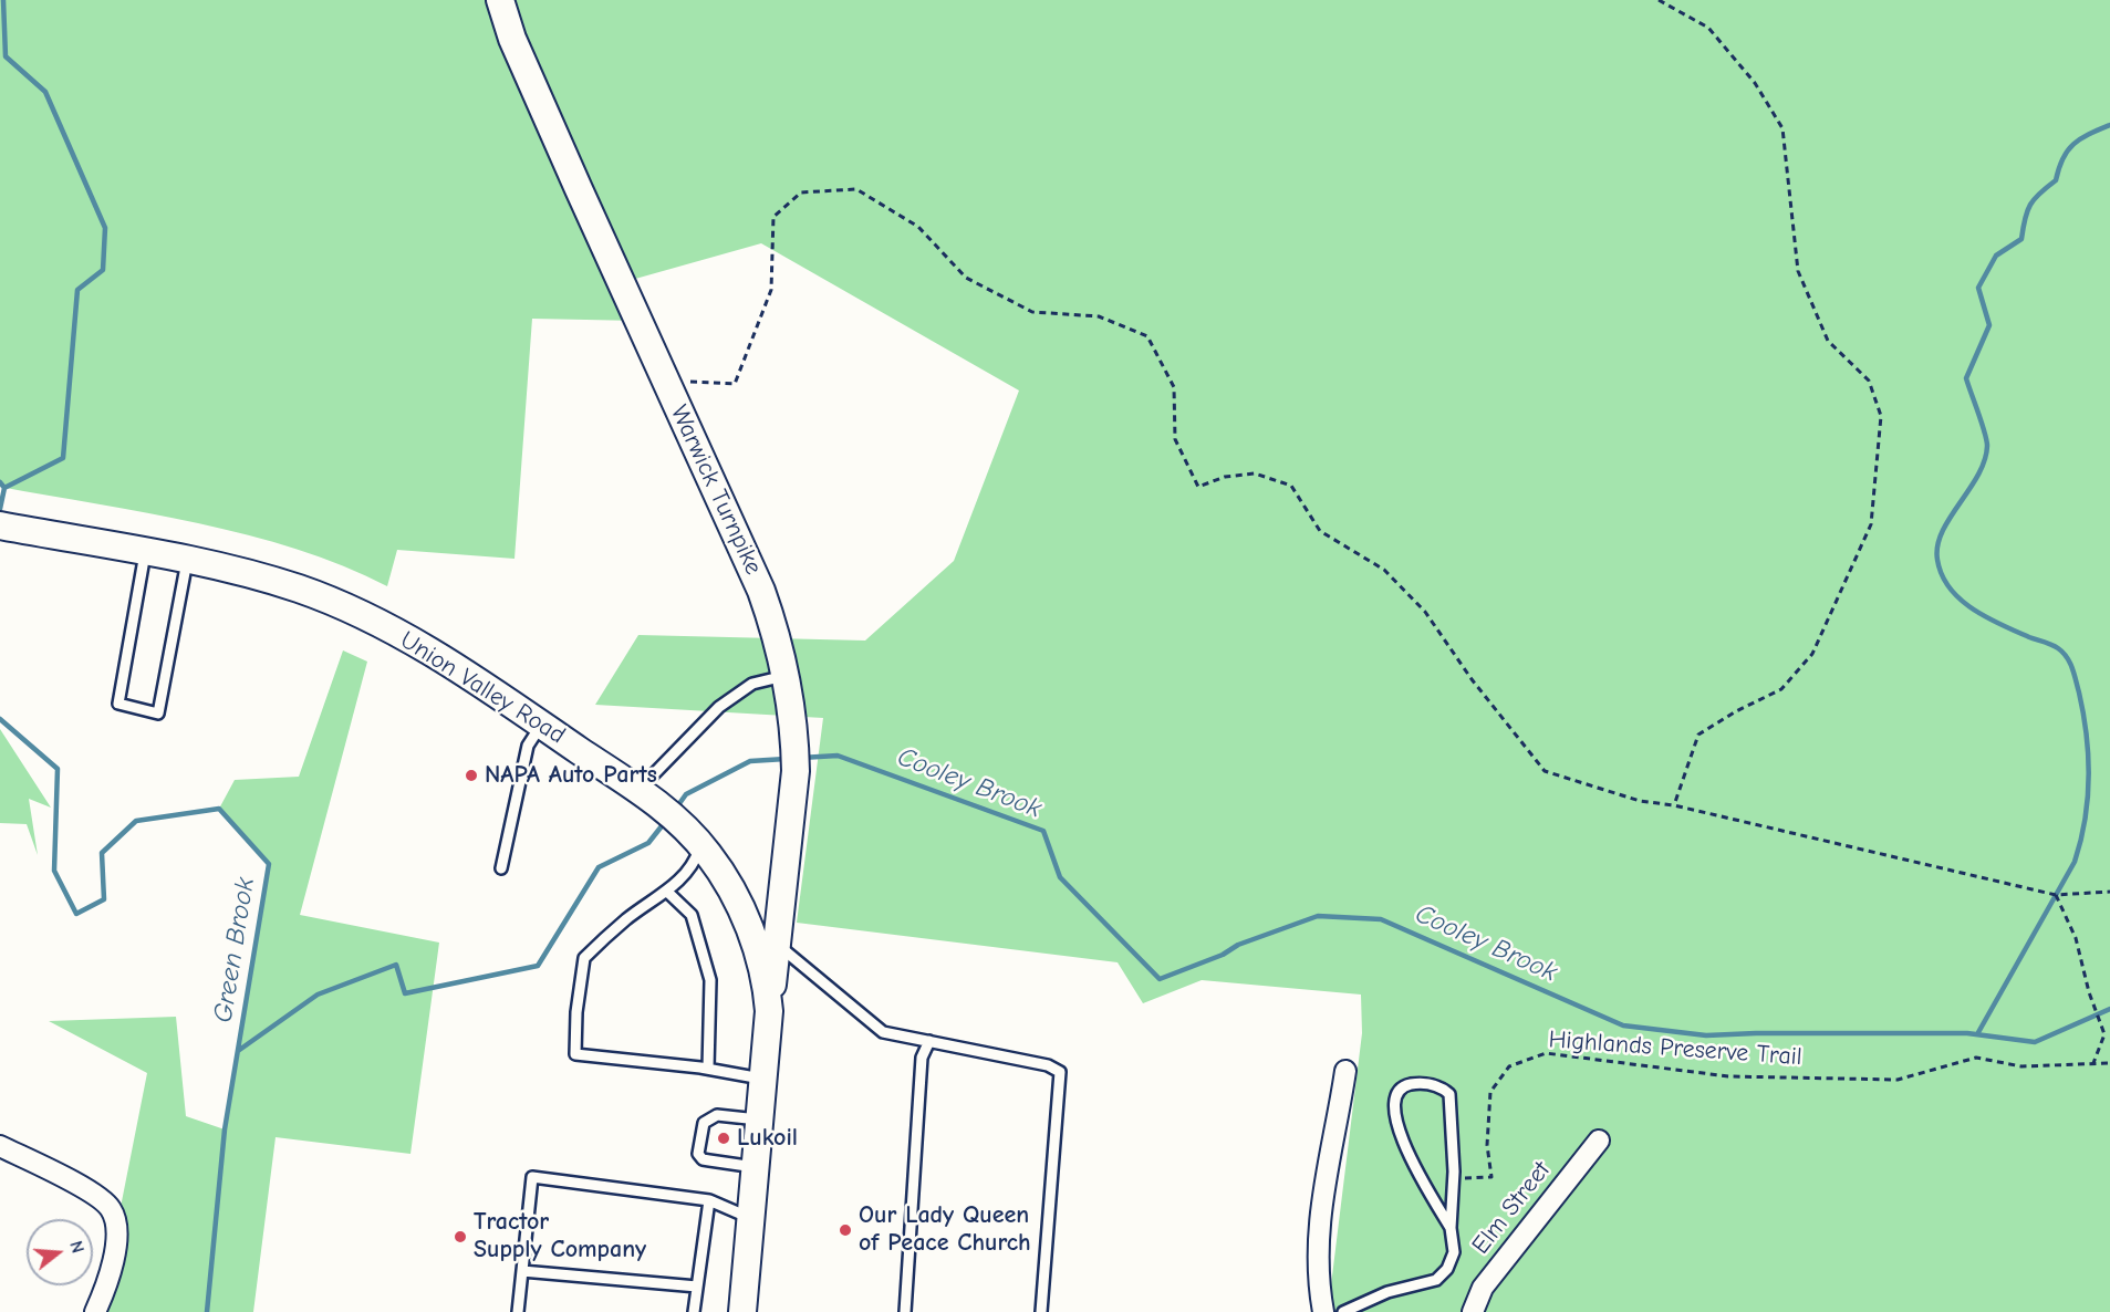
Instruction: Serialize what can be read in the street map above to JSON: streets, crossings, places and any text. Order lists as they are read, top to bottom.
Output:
{
  "streets": {
    "main road": ["Warwick Turnpike", "Union Valley Road"],
    "street": ["Elm Street"],
    "path": ["Highlands Preserve Trail"]
  },
  "crossings": [
    ["Warwick Turnpike", "Union Valley Road"]
  ],
  "water": ["Cooley Brook", "Green Brook"],
  "places": [
    "NAPA Auto Parts",
    "Lukoil",
    "Our Lady Queen of Peace Church",
    "Tractor Supply Company"
  ],
  "north": "right"
}
